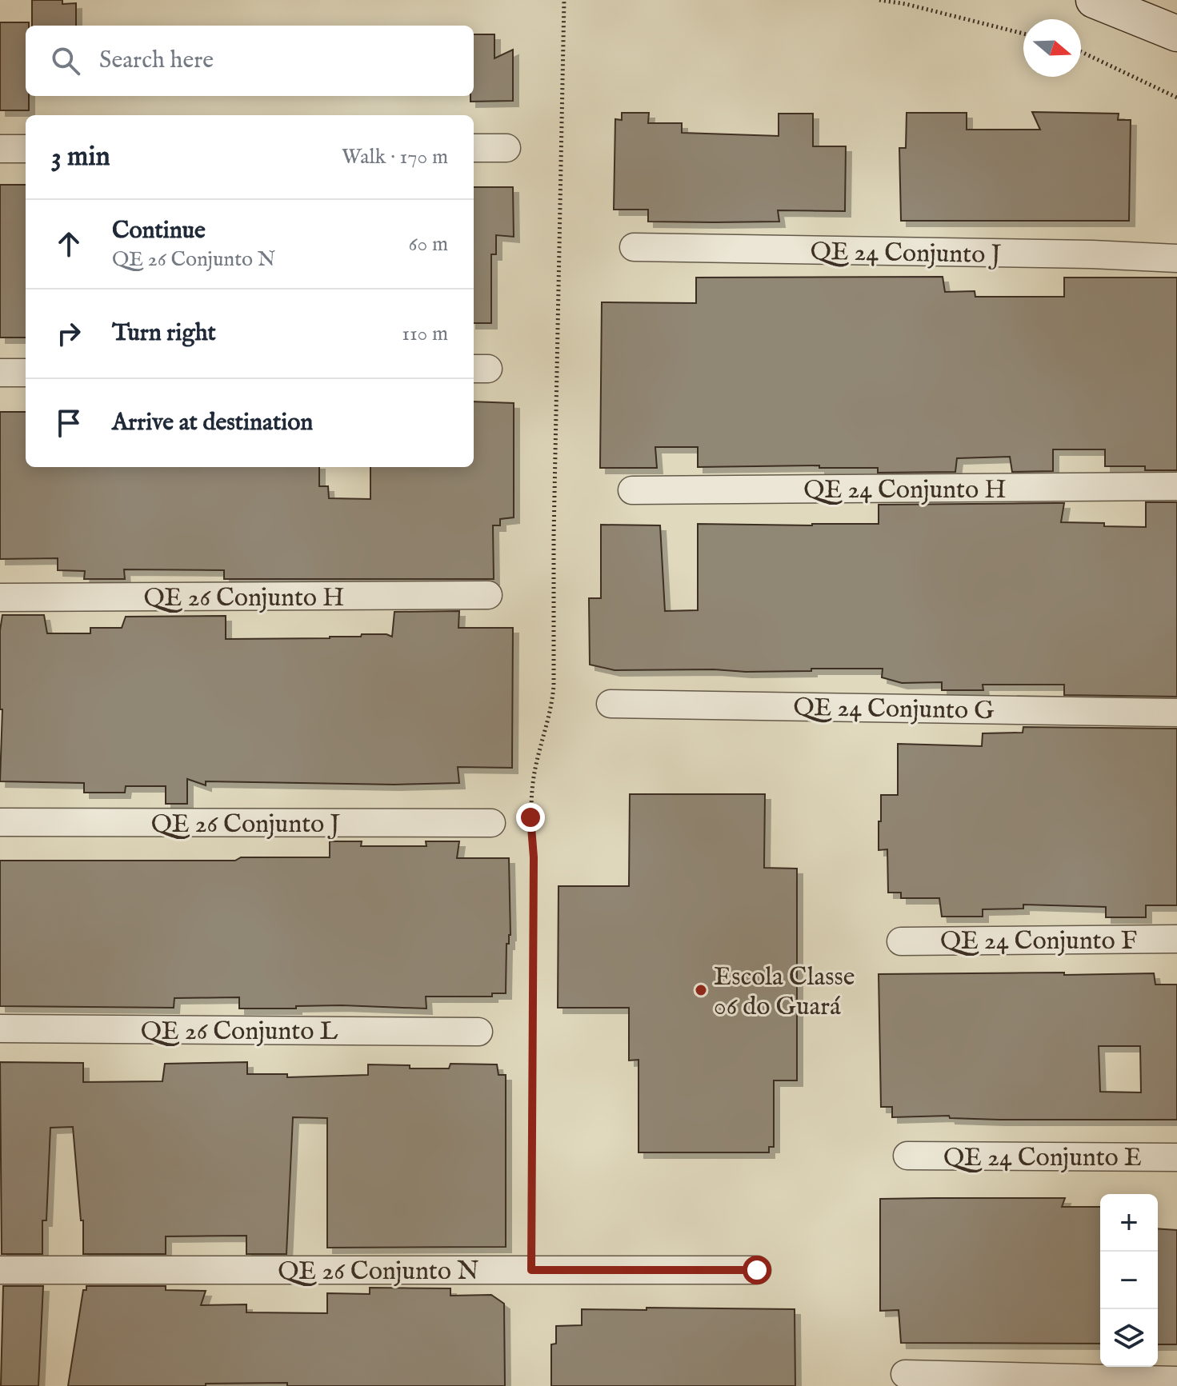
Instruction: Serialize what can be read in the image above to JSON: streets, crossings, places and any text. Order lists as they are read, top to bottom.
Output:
{
  "streets": {
    "street": [
      "QE 24 Conjunto J",
      "QE 24 Conjunto H",
      "QE 26 Conjunto H",
      "QE 24 Conjunto G",
      "QE 26 Conjunto J",
      "QE 24 Conjunto F",
      "QE 26 Conjunto L",
      "QE 24 Conjunto E",
      "QE 26 Conjunto N"
    ]
  },
  "places": ["Escola Classe 06 do Guará"],
  "north": "right",
  "page": {
    "search": "Search here",
    "heading": ["3 min", "Walk · 170 m"],
    "list": [
      ["Continue", "QE 26 Conjunto N", "60 m"],
      ["Turn right", "110 m"],
      "Arrive at destination"
    ],
    "map_buttons": ["+", "−"]
  }
}
